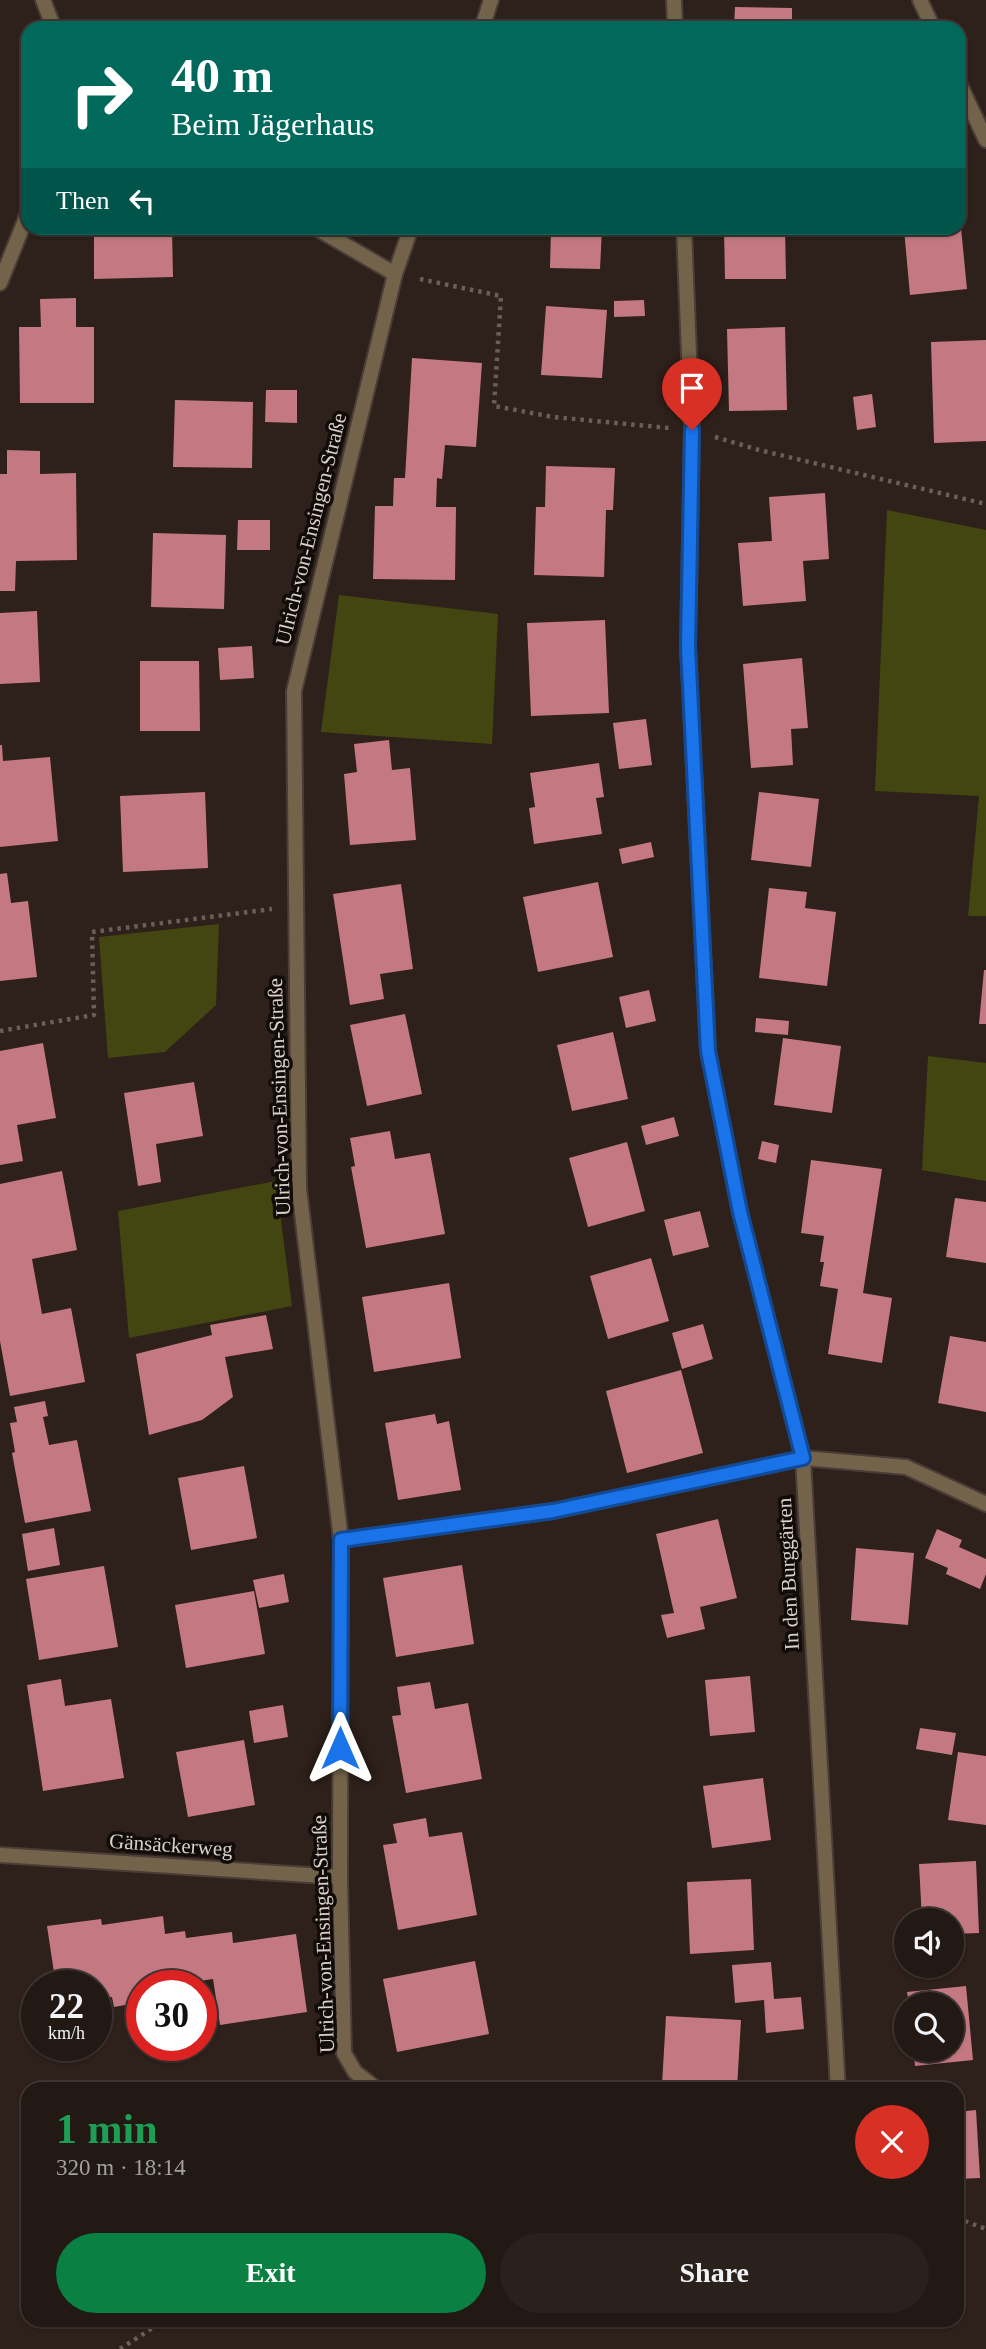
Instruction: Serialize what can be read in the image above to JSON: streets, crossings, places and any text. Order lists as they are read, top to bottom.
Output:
{
  "streets": {
    "street": ["Ulrich-von-Ensingen-Straße", "In den Burggärten", "Gänsäckerweg"]
  },
  "crossings": [
    ["Ulrich-von-Ensingen-Straße", "Gänsäckerweg"]
  ],
  "page": {
    "turn": ["40 m", "Beim Jägerhaus"],
    "then": "Then",
    "speed": "22 km/h",
    "limit": "30",
    "heading": ["1 min", "320 m · 18:14"],
    "buttons": ["Exit", "Share"]
  }
}
